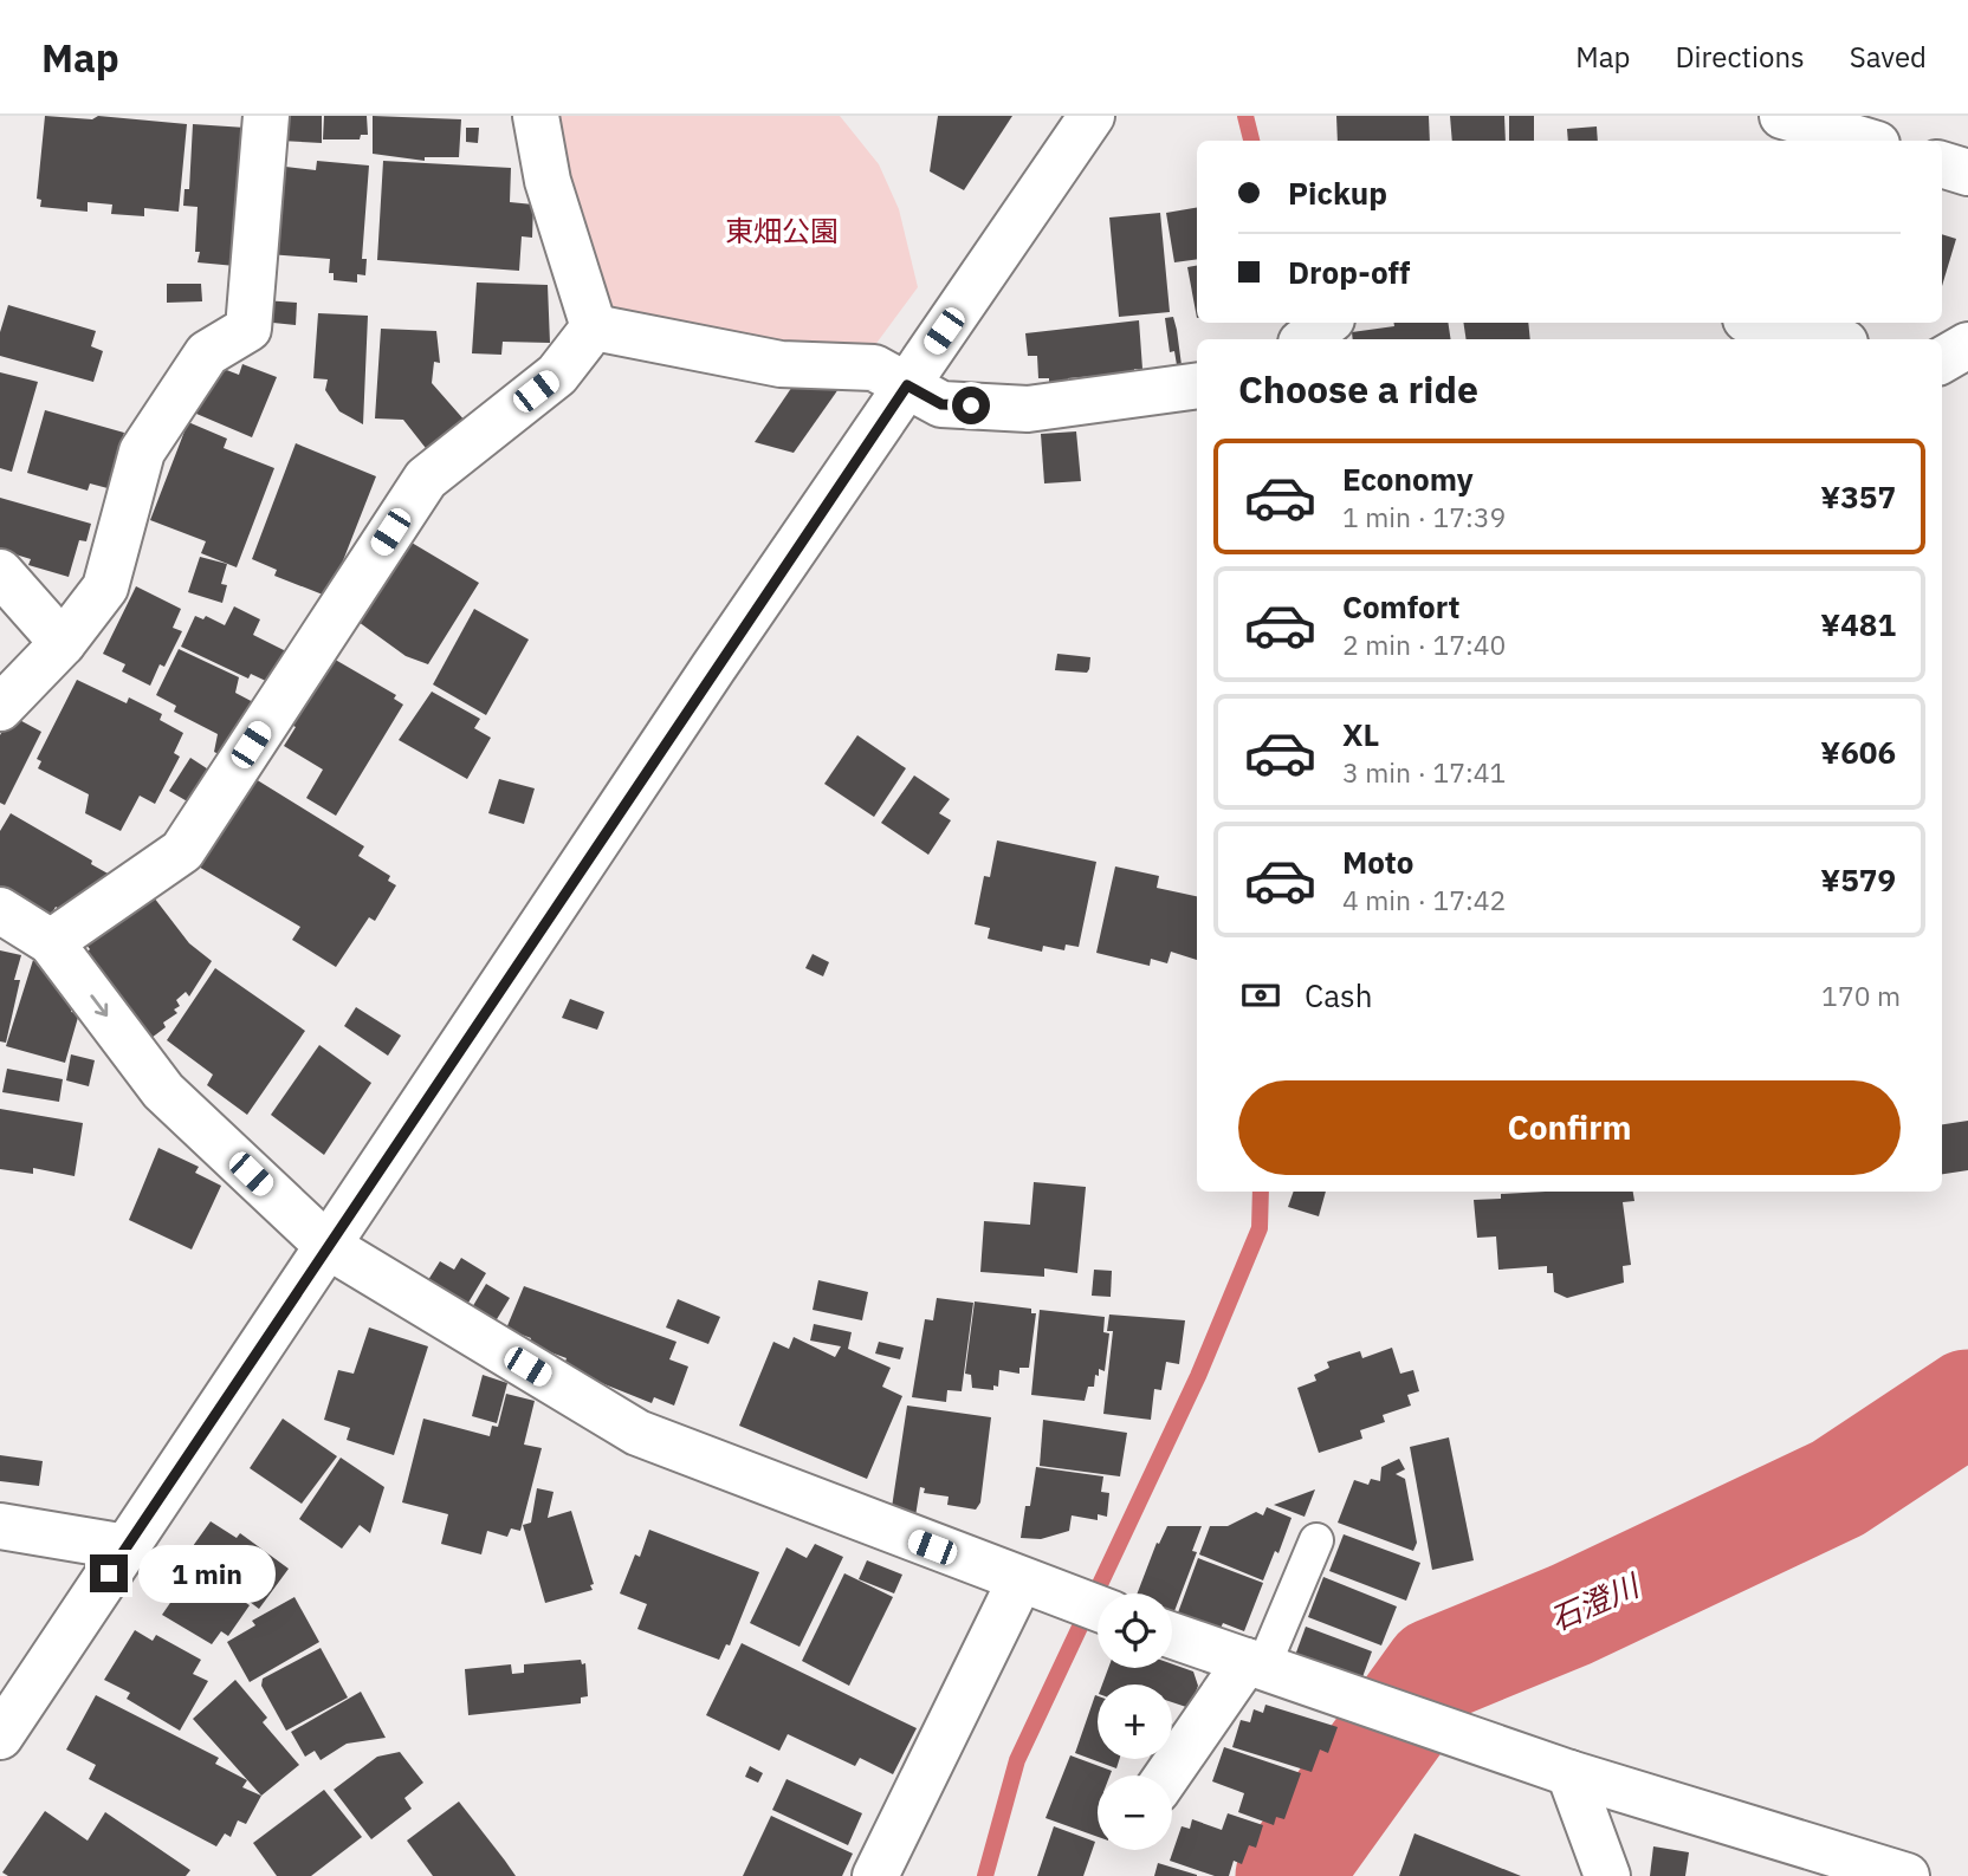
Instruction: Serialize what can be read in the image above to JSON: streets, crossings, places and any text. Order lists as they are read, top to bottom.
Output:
{
  "water": ["石澄川"],
  "parks": ["東畑公園"],
  "page": {
    "header": "Map",
    "nav": ["Map", "Directions", "Saved"],
    "banner": ["Pickup", "Drop-off"],
    "heading": "Choose a ride",
    "list": [
      {
        "name": "Economy",
        "note": "1 min · 17:39",
        "value": "¥357"
      },
      {
        "name": "Comfort",
        "note": "2 min · 17:40",
        "value": "¥481"
      },
      {
        "name": "XL",
        "note": "3 min · 17:41",
        "value": "¥606"
      },
      {
        "name": "Moto",
        "note": "4 min · 17:42",
        "value": "¥579"
      }
    ],
    "pay": ["Cash", "170 m"],
    "buttons": "Confirm",
    "bubble": "1 min",
    "map_buttons": ["+", "−"]
  }
}
